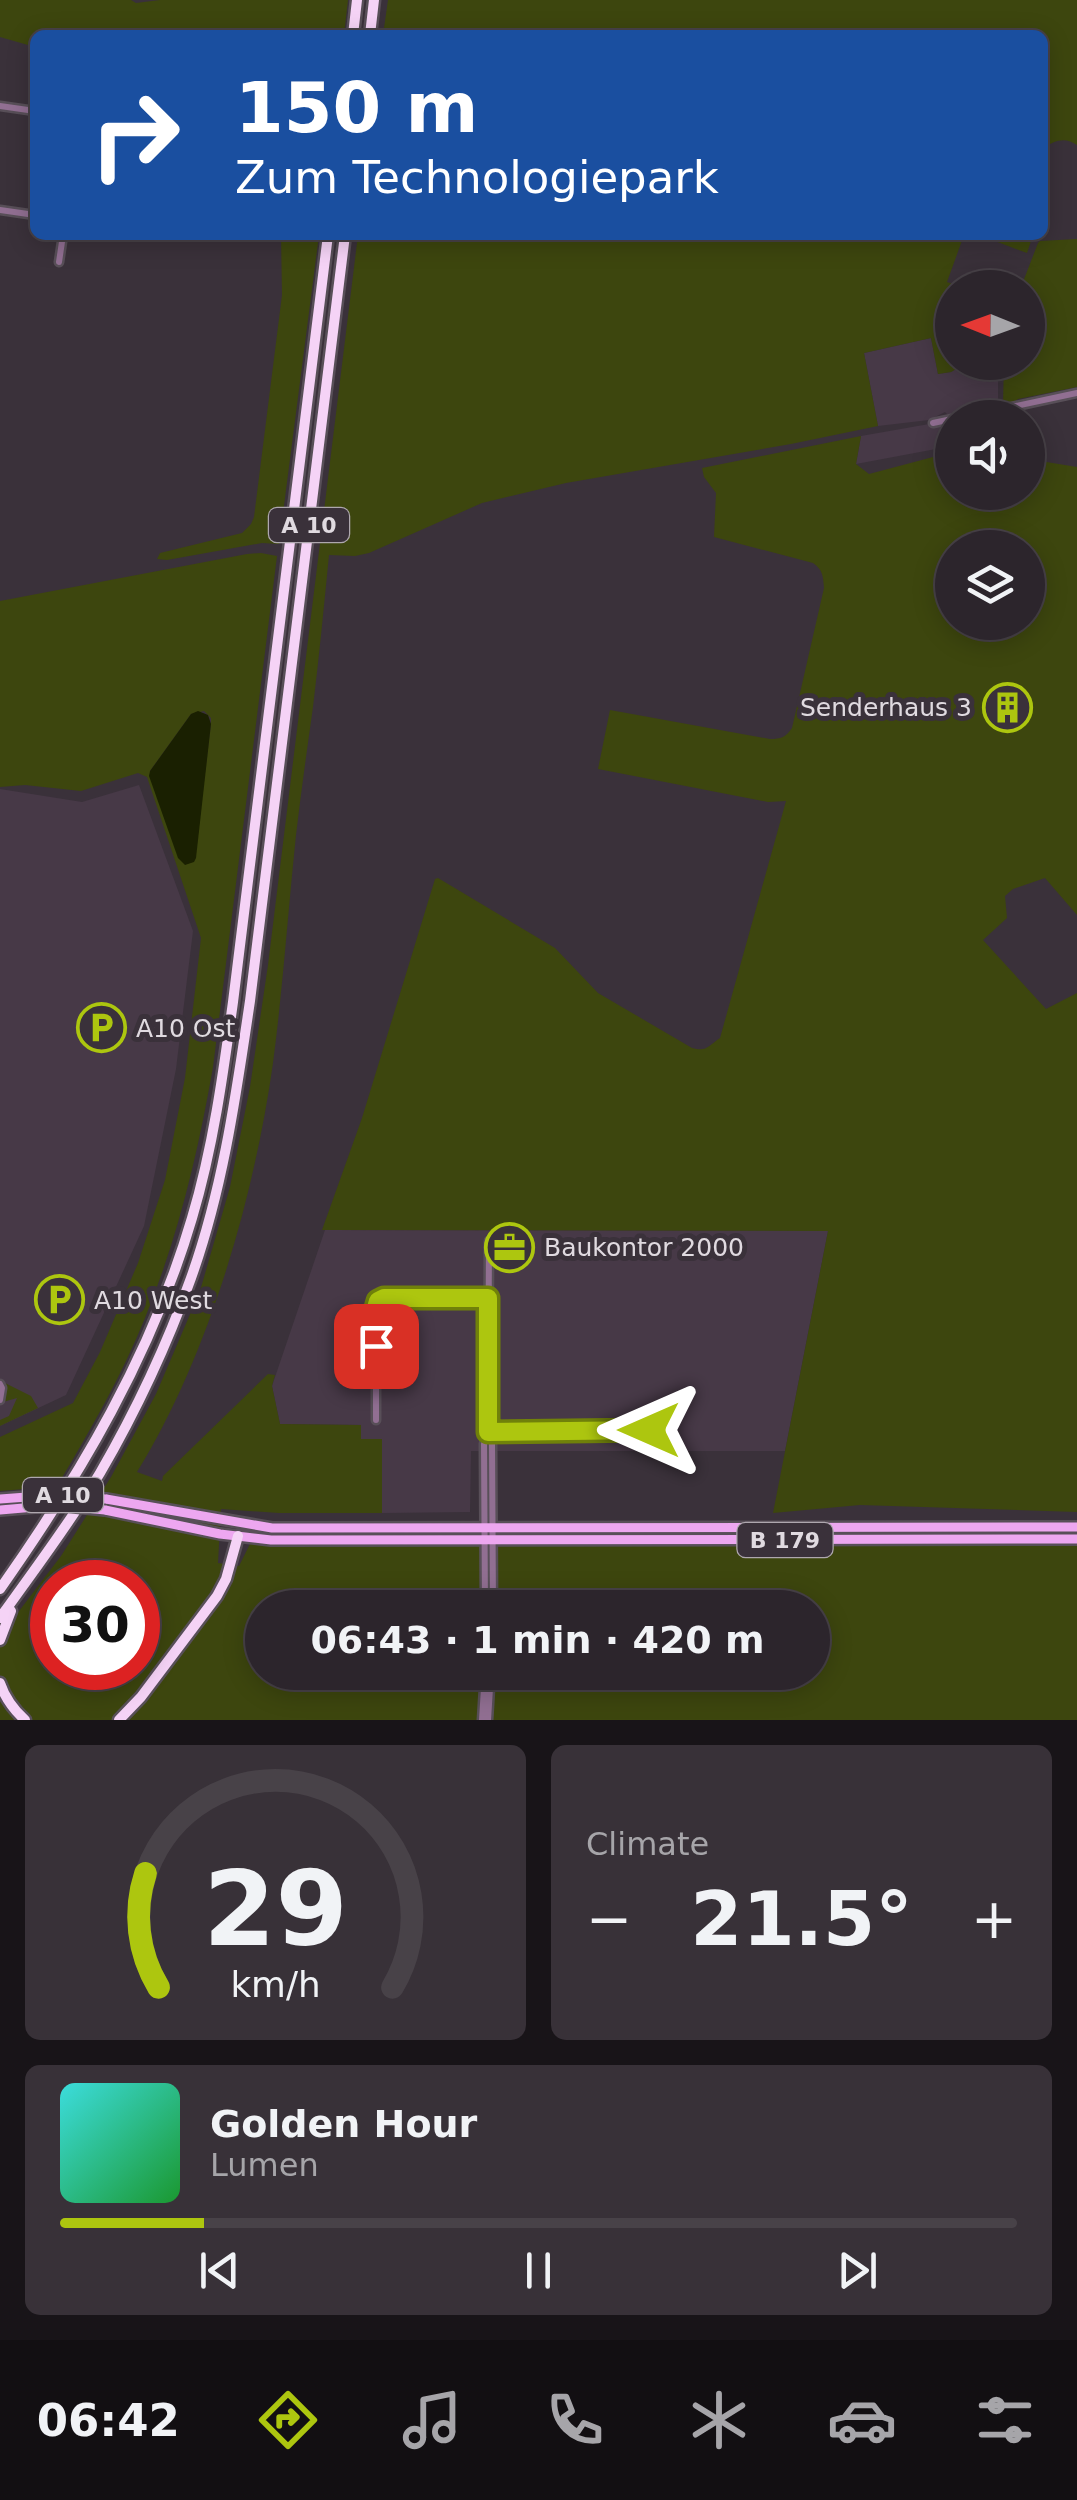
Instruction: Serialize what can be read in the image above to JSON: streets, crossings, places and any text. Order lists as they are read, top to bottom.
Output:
{
  "streets": {
    "highway": ["A 10"],
    "main road": ["B 179"]
  },
  "places": {
    "building": ["Senderhaus 3"],
    "parking": ["A10 Ost", "A10 West"],
    "office": ["Baukontor 2000"]
  },
  "north": "left",
  "page": {
    "turn": ["150 m", "Zum Technologiepark"],
    "limit": "30",
    "trip": "06:43 · 1 min · 420 m",
    "tile": "Climate",
    "heat": ["−", "21.5°", "+"],
    "song": ["Golden Hour", "Lumen"],
    "tabs": "06:42",
    "gauge": ["29", "km/h"]
  }
}
